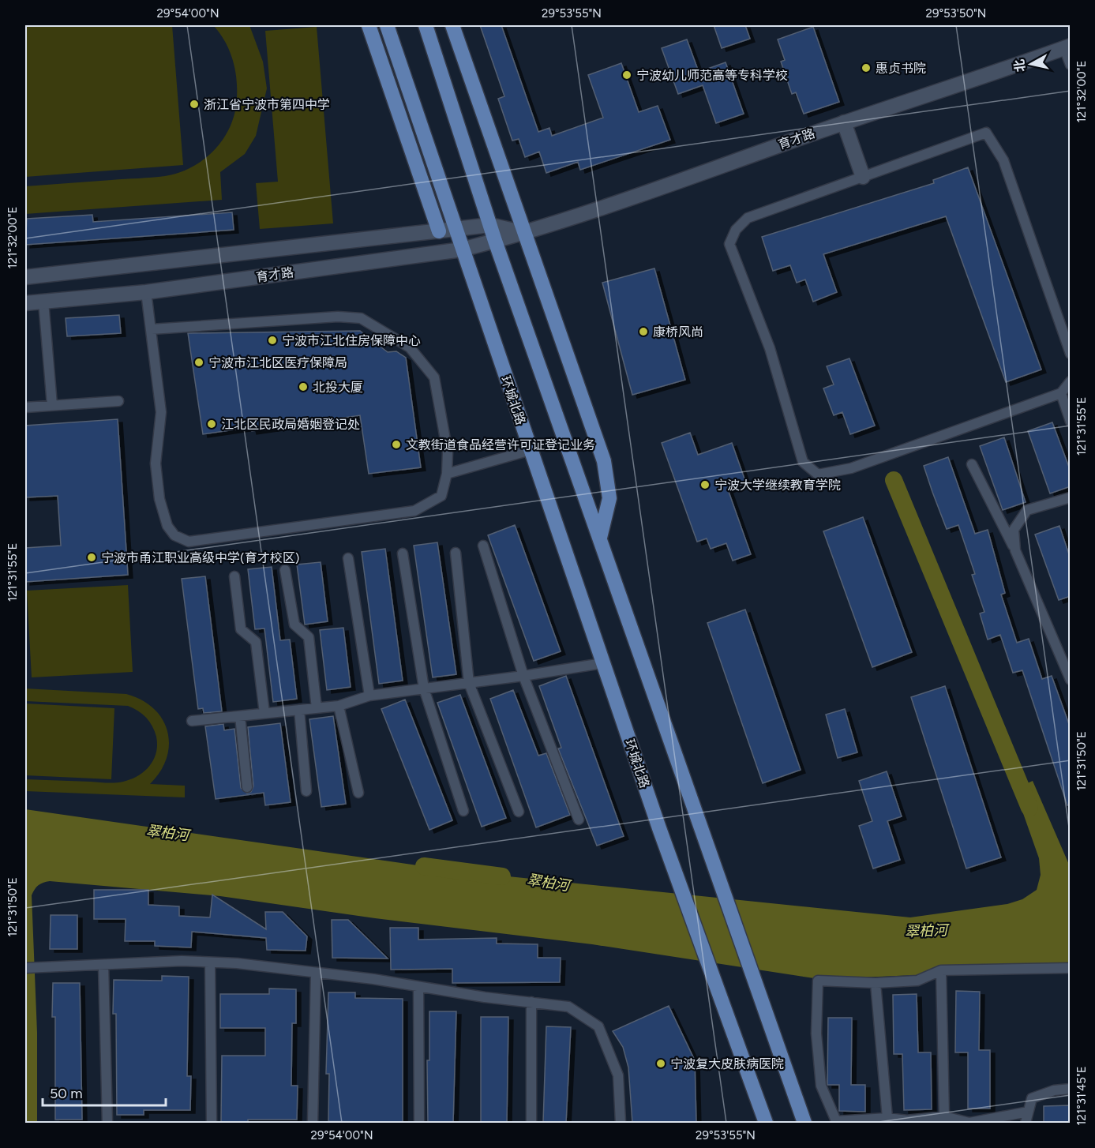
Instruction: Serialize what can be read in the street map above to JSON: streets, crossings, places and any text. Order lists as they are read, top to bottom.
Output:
{
  "streets": {
    "main road": ["育才路", "环城北路"]
  },
  "crossings": [
    ["育才路", "环城北路"]
  ],
  "water": ["翠柏河"],
  "places": [
    "惠贞书院",
    "宁波幼儿师范高等专科学校",
    "浙江省宁波市第四中学",
    "康桥风尚",
    "宁波市江北住房保障中心",
    "宁波市江北区医疗保障局",
    "北投大厦",
    "江北区民政局婚姻登记处",
    "文教街道食品经营许可证登记业务",
    "宁波大学继续教育学院",
    "宁波市甬江职业高级中学(育才校区)",
    "宁波复大皮肤病医院"
  ],
  "scale_bar": "50 m",
  "north": "left",
  "coordinates": [
    "29°54'00\"N",
    "29°53'55\"N",
    "29°53'50\"N",
    "121°32'00\"E",
    "121°31'55\"E",
    "121°31'50\"E",
    "121°31'45\"E"
  ]
}
